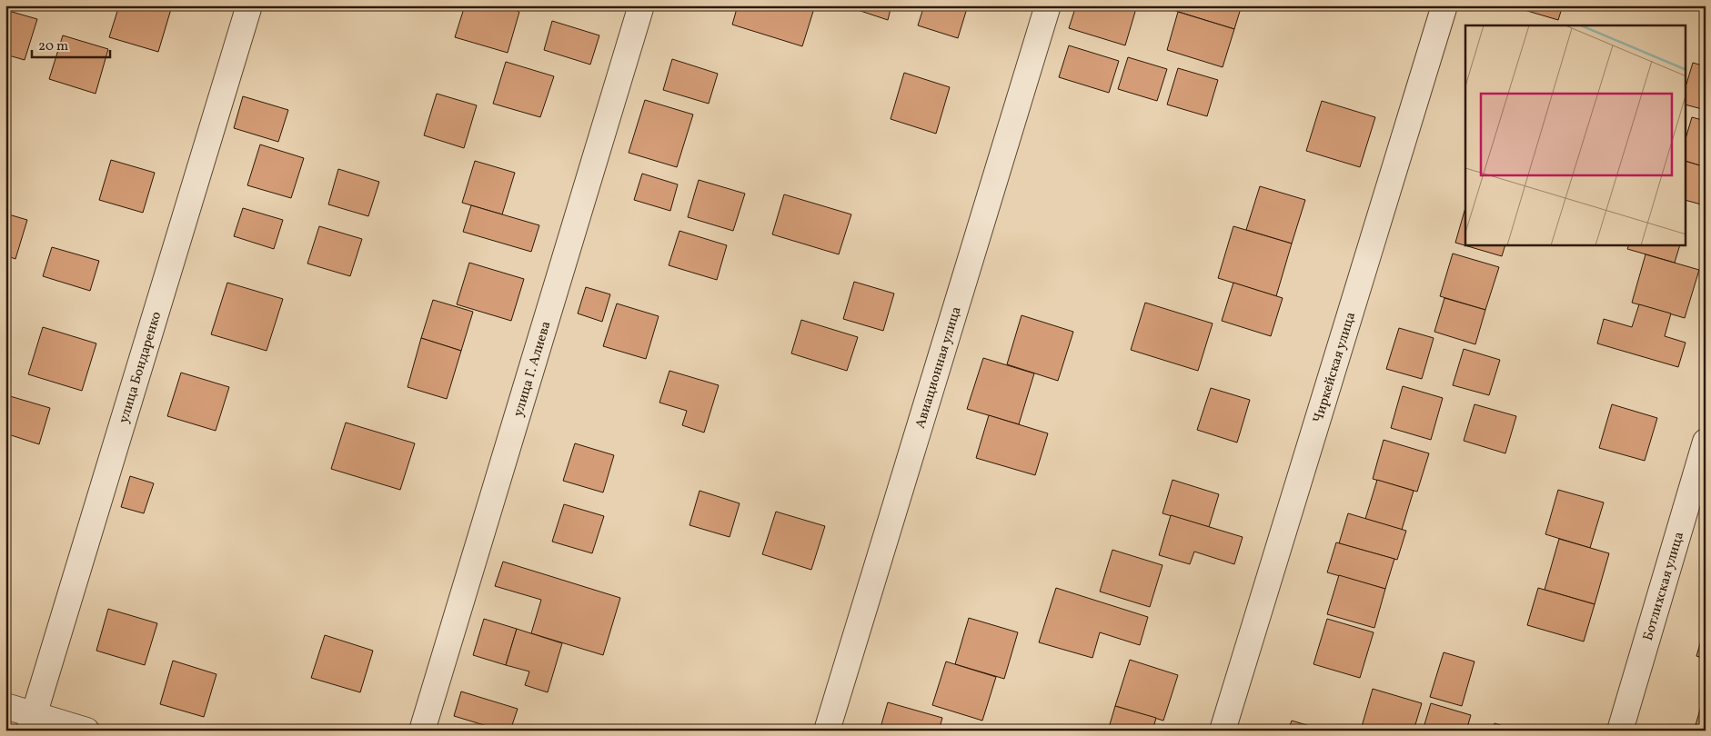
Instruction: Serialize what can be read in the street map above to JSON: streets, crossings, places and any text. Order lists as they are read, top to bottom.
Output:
{
  "streets": {
    "street": [
      "улица Бондаренко",
      "улица Г. Алиева",
      "Авиационная улица",
      "Чиркейская улица",
      "Ботлихская улица"
    ]
  },
  "scale_bar": "20 m"
}
